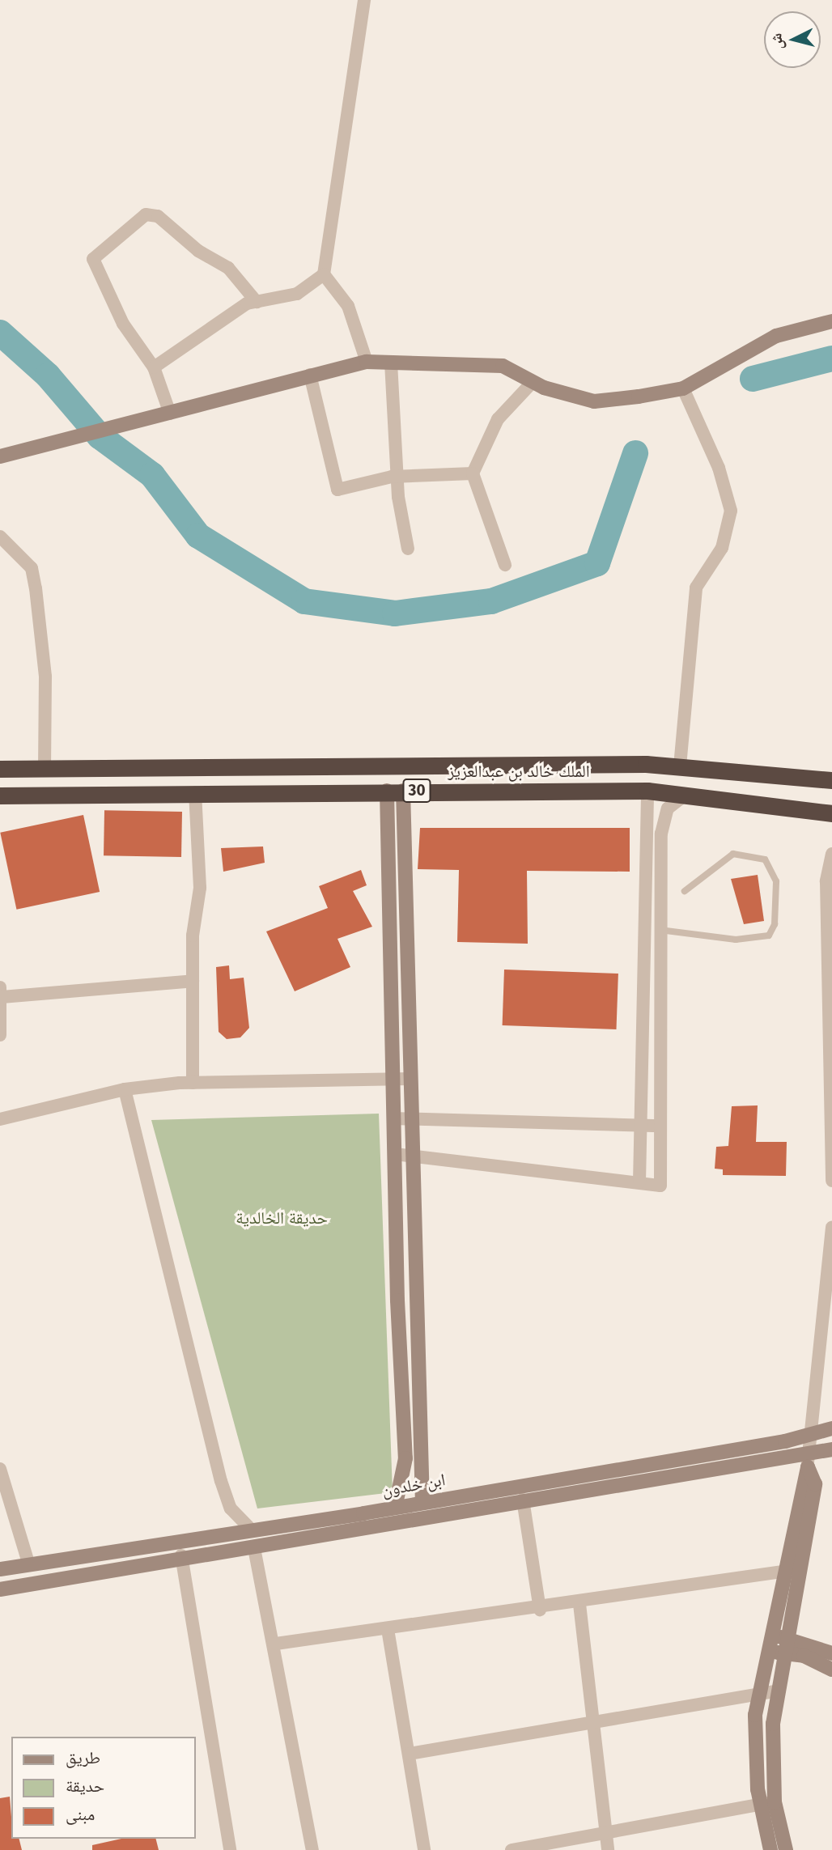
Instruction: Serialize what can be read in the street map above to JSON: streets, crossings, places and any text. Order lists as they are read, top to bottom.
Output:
{
  "streets": {
    "highway": ["الملك خالد بن عبدالعزيز", "30"],
    "street": ["ابن خلدون"]
  },
  "parks": ["حديقة الخالدية"],
  "legend": ["طريق", "حديقة", "مبنى"],
  "north": "left"
}
